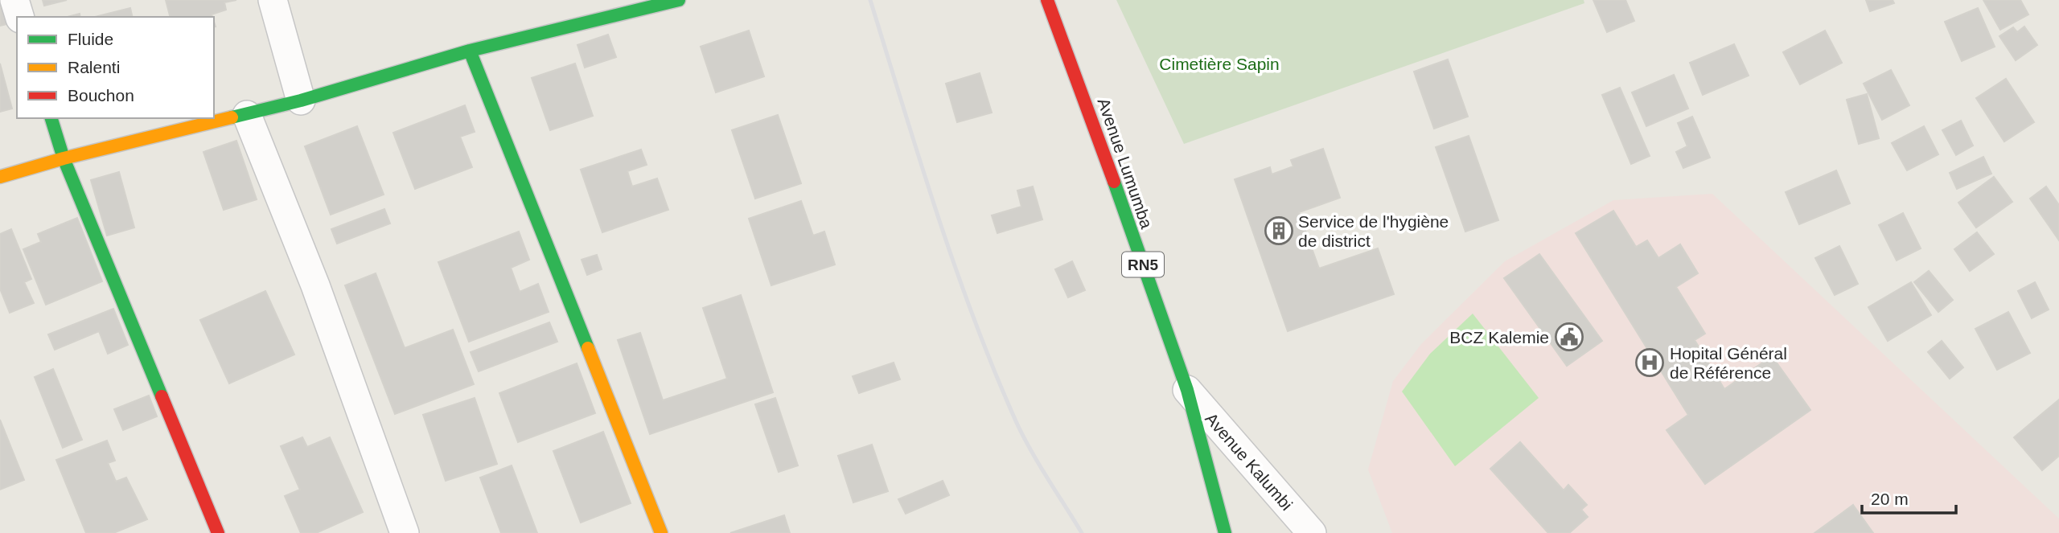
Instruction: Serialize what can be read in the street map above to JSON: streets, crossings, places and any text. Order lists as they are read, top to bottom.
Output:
{
  "streets": {
    "main road": ["Avenue Lumumba", "RN5"],
    "street": ["Avenue Kalumbi"]
  },
  "crossings": [
    ["Avenue Lumumba", "Avenue Kalumbi"]
  ],
  "parks": ["Cimetière Sapin"],
  "places": {
    "building": ["Service de l'hygiène de district"],
    "public building": ["BCZ Kalemie"],
    "hospital": ["Hopital Général de Référence"]
  },
  "legend": ["Fluide", "Ralenti", "Bouchon"],
  "scale_bar": "20 m"
}
